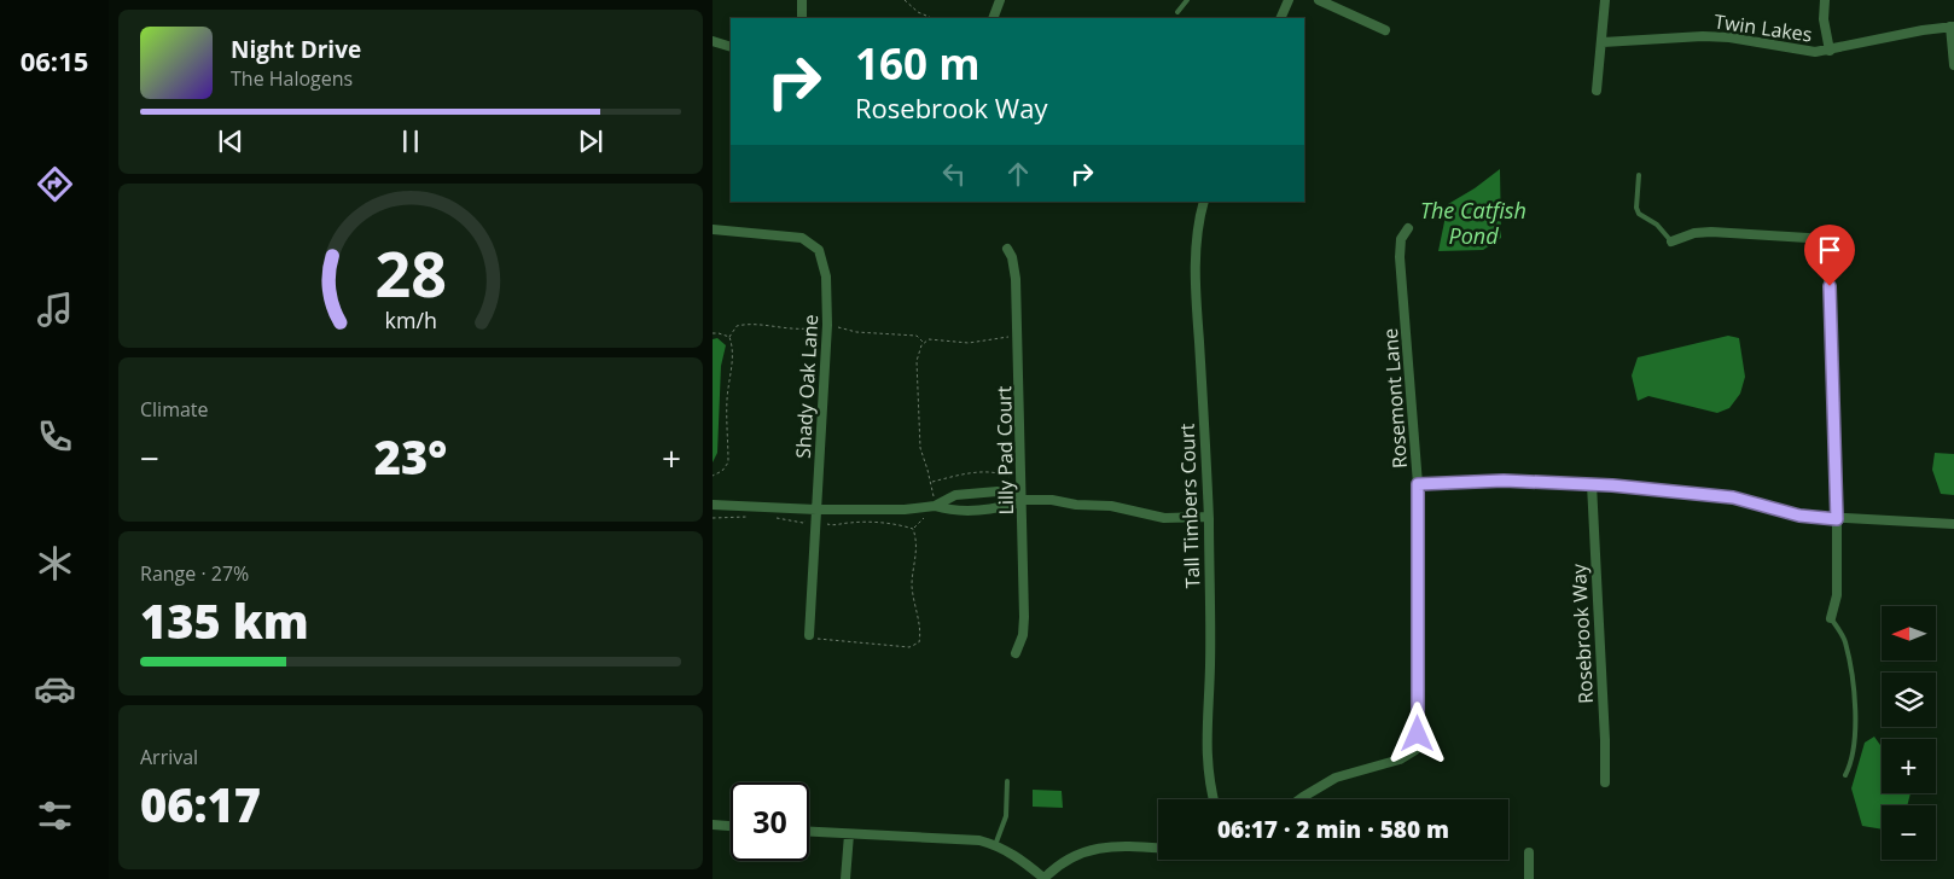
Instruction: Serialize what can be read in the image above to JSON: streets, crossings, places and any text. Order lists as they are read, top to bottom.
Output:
{
  "streets": {
    "street": [
      "Twin Lakes",
      "Shady Oak Lane",
      "Rosemont Lane",
      "Lilly Pad Court",
      "Tall Timbers Court",
      "Rosebrook Way"
    ]
  },
  "water": ["The Catfish Pond"],
  "north": "left",
  "page": {
    "tabs": "06:15",
    "turn": ["160 m", "Rosebrook Way"],
    "song": ["Night Drive", "The Halogens"],
    "tile": [
      "Climate",
      ["Range · 27%", "135 km"],
      ["Arrival", "06:17"]
    ],
    "heat": ["−", "23°", "+"],
    "map_buttons": ["+", "−"],
    "limit": "30",
    "trip": "06:17 · 2 min · 580 m",
    "gauge": ["28", "km/h"]
  }
}
